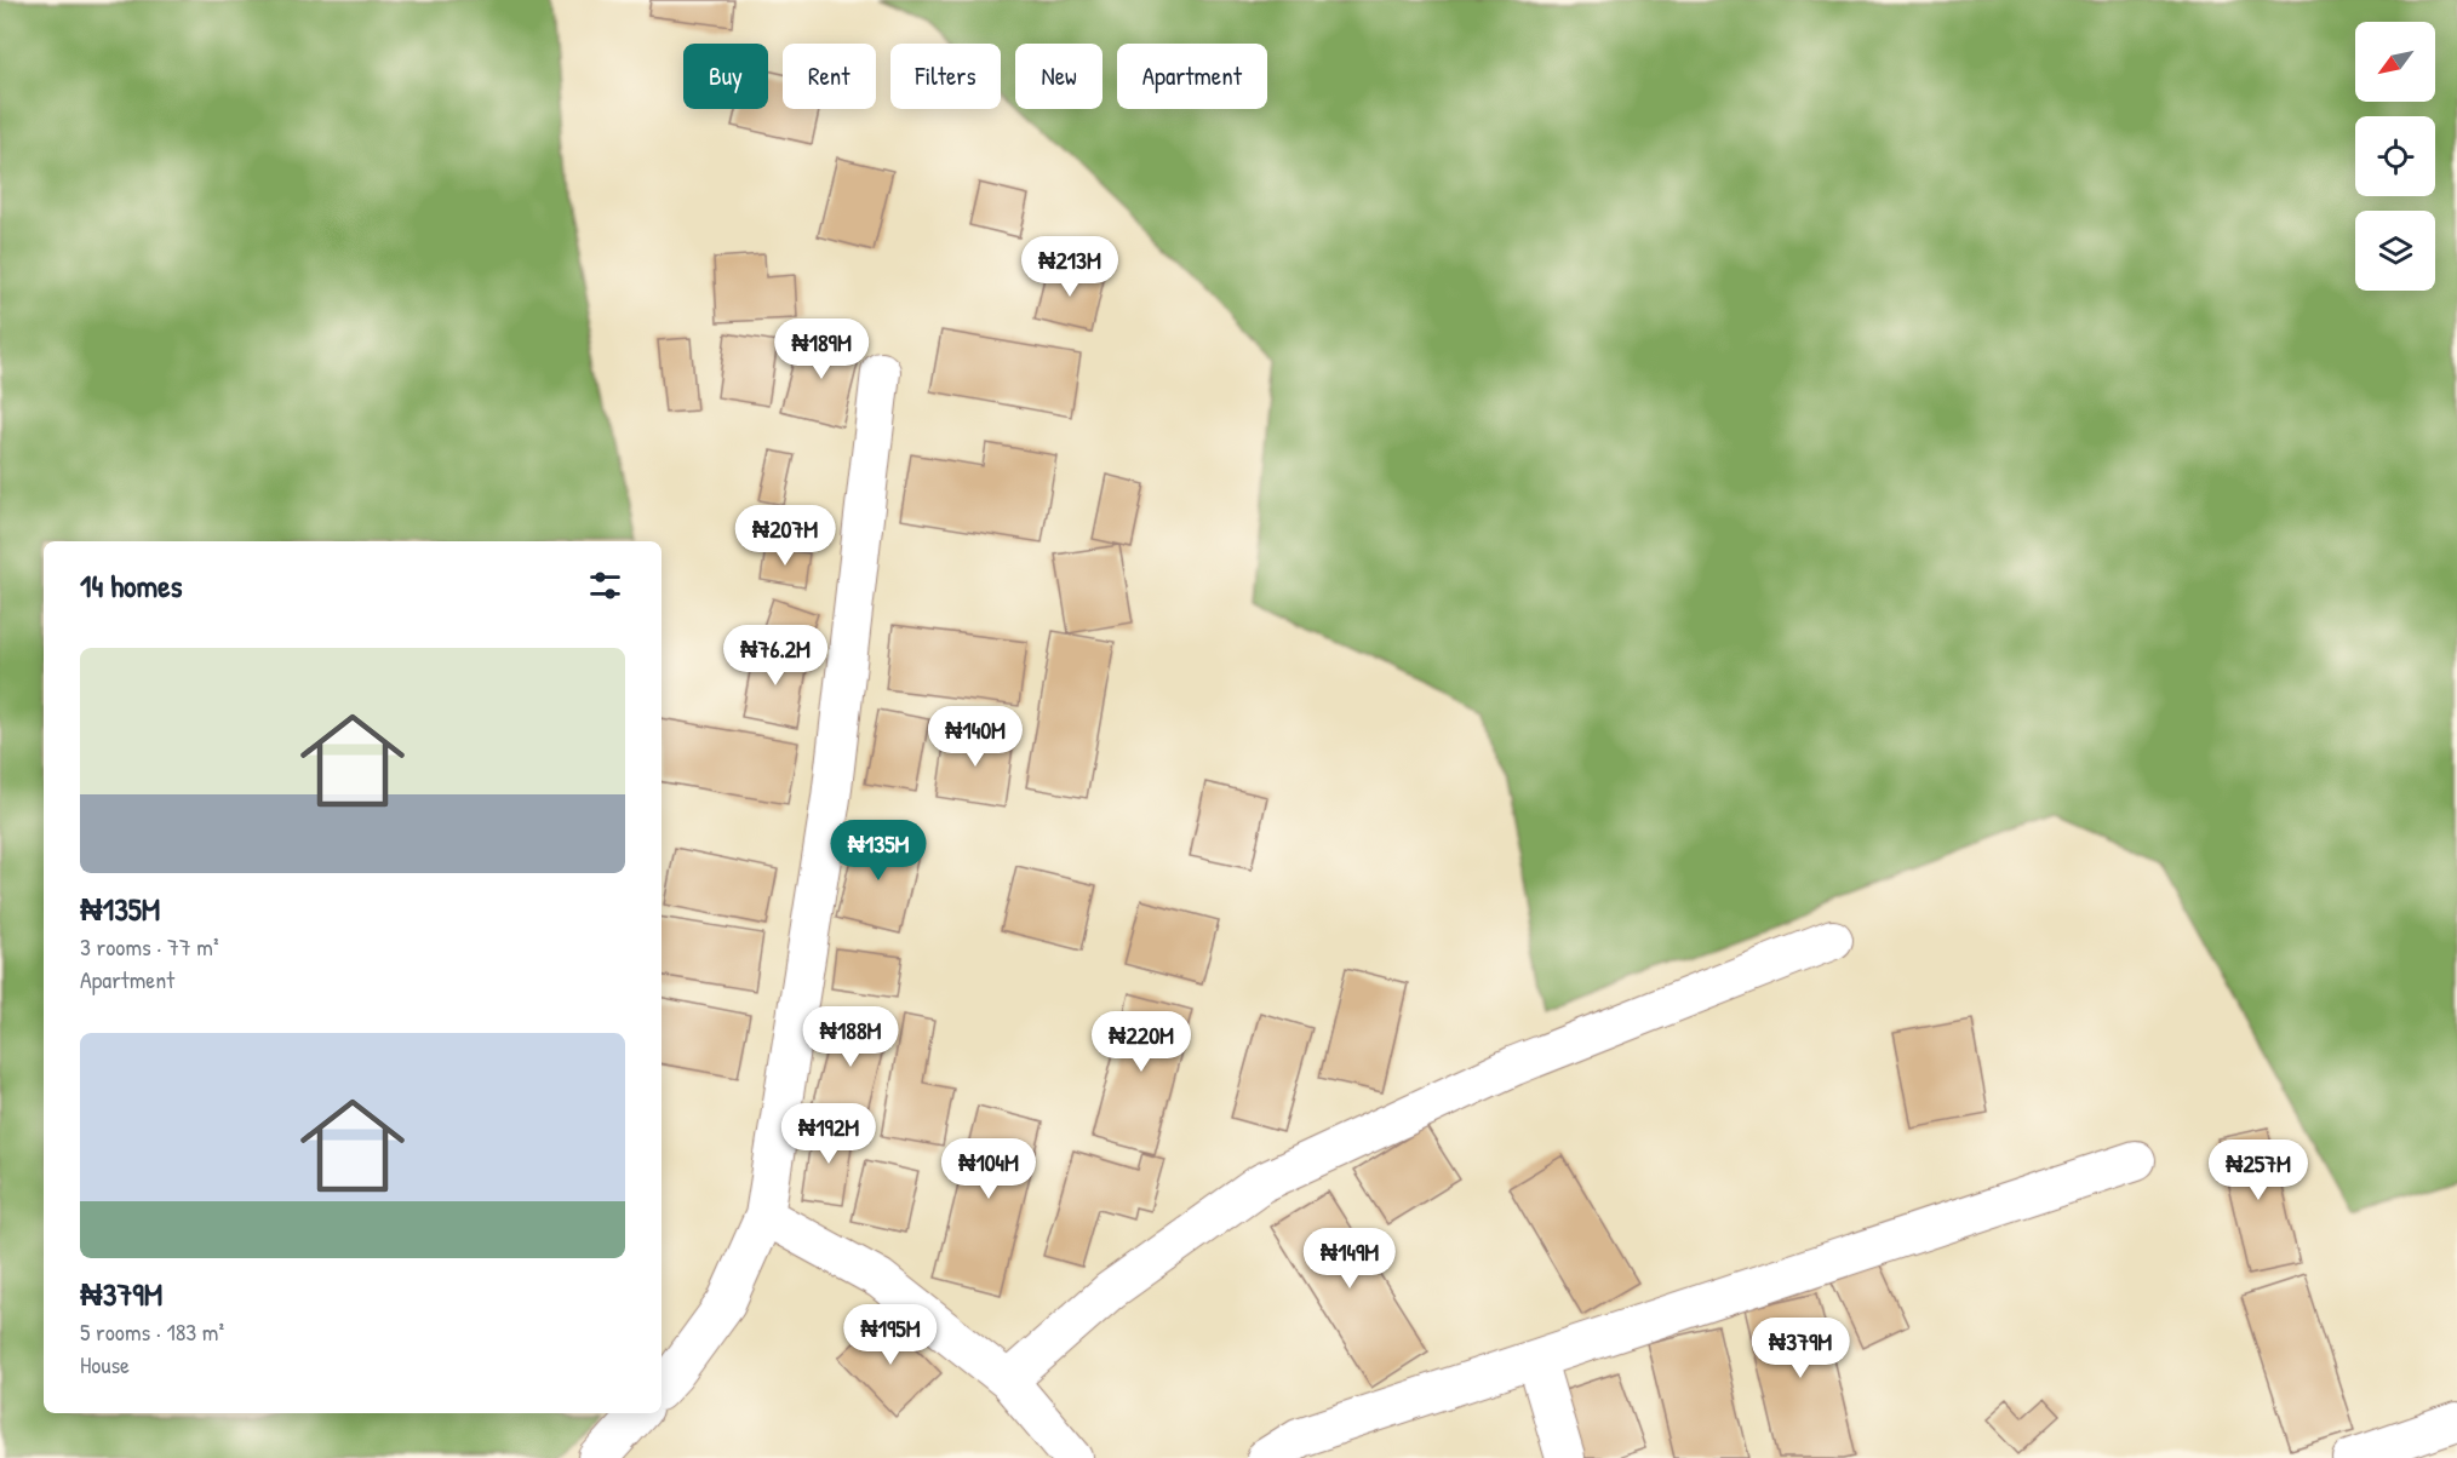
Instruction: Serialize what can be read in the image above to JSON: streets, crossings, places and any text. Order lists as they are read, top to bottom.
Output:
{
  "north": "bottom left",
  "page": {
    "chip": [
      "Buy",
      "Rent",
      "Filters",
      "New",
      "Apartment"
    ],
    "price": [
      "₦213M",
      "₦189M",
      "₦207M",
      "₦76.2M",
      "₦140M",
      "₦135M",
      "₦188M",
      "₦220M",
      "₦192M",
      "₦104M",
      "₦257M",
      "₦149M",
      "₦195M",
      "₦379M"
    ],
    "heading": "14 homes",
    "list": [
      {
        "name": "₦135M",
        "note": "3 rooms · 77 m² · Apartment"
      },
      {
        "name": "₦379M",
        "note": "5 rooms · 183 m² · House"
      }
    ]
  }
}
